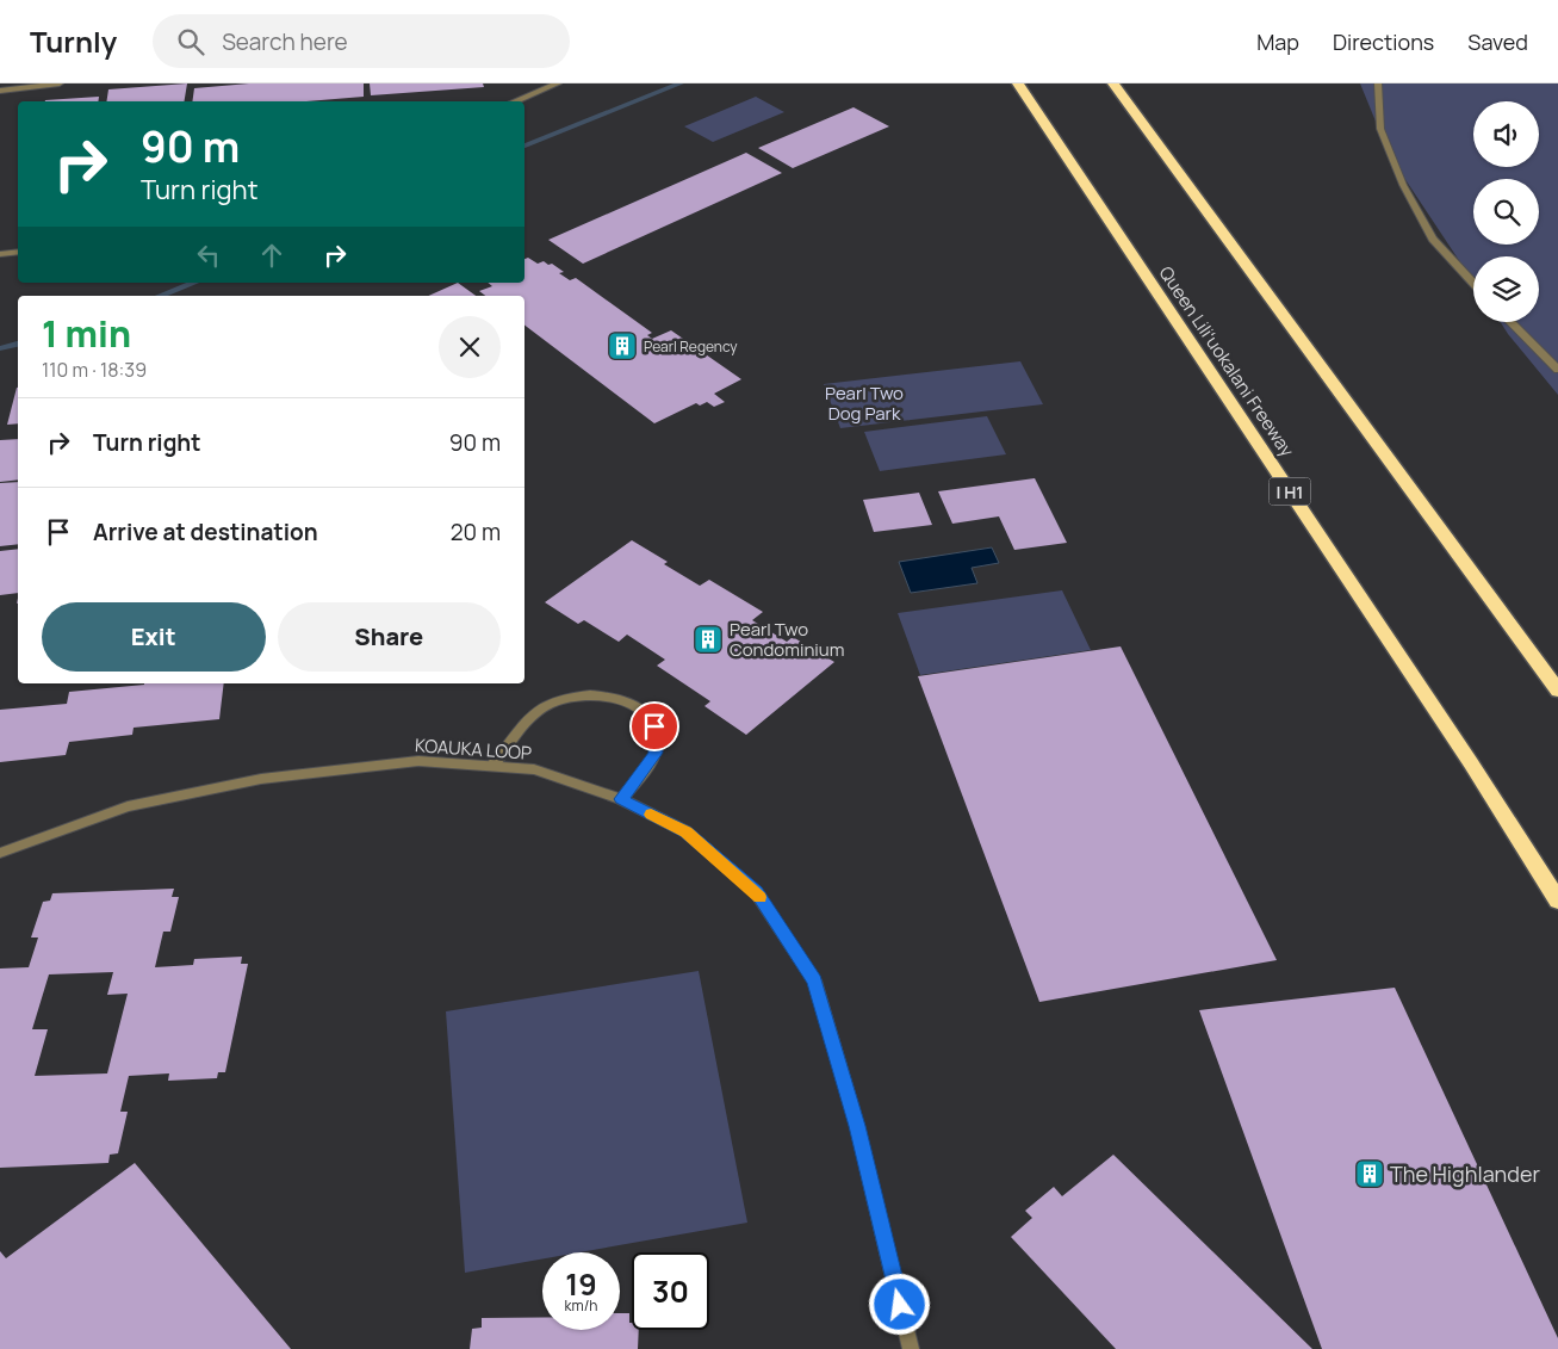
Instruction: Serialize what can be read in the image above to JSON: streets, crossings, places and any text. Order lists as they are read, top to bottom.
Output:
{
  "streets": {
    "highway": ["Queen Liliʻuokalani Freeway", "I H1"],
    "street": ["KOAUKA LOOP"]
  },
  "parks": ["Pearl Two Dog Park"],
  "places": {
    "building": ["Pearl Regency", "Pearl Two Condominium", "The Highlander"]
  },
  "page": {
    "header": "Turnly",
    "search": "Search here",
    "nav": ["Map", "Directions", "Saved"],
    "turn": ["90 m", "Turn right"],
    "heading": ["1 min", "110 m · 18:39"],
    "list": [
      {
        "name": "Turn right",
        "value": "90 m"
      },
      {
        "name": "Arrive at destination",
        "value": "20 m"
      }
    ],
    "buttons": ["Exit", "Share"],
    "speed": "19 km/h",
    "limit": "30"
  }
}
